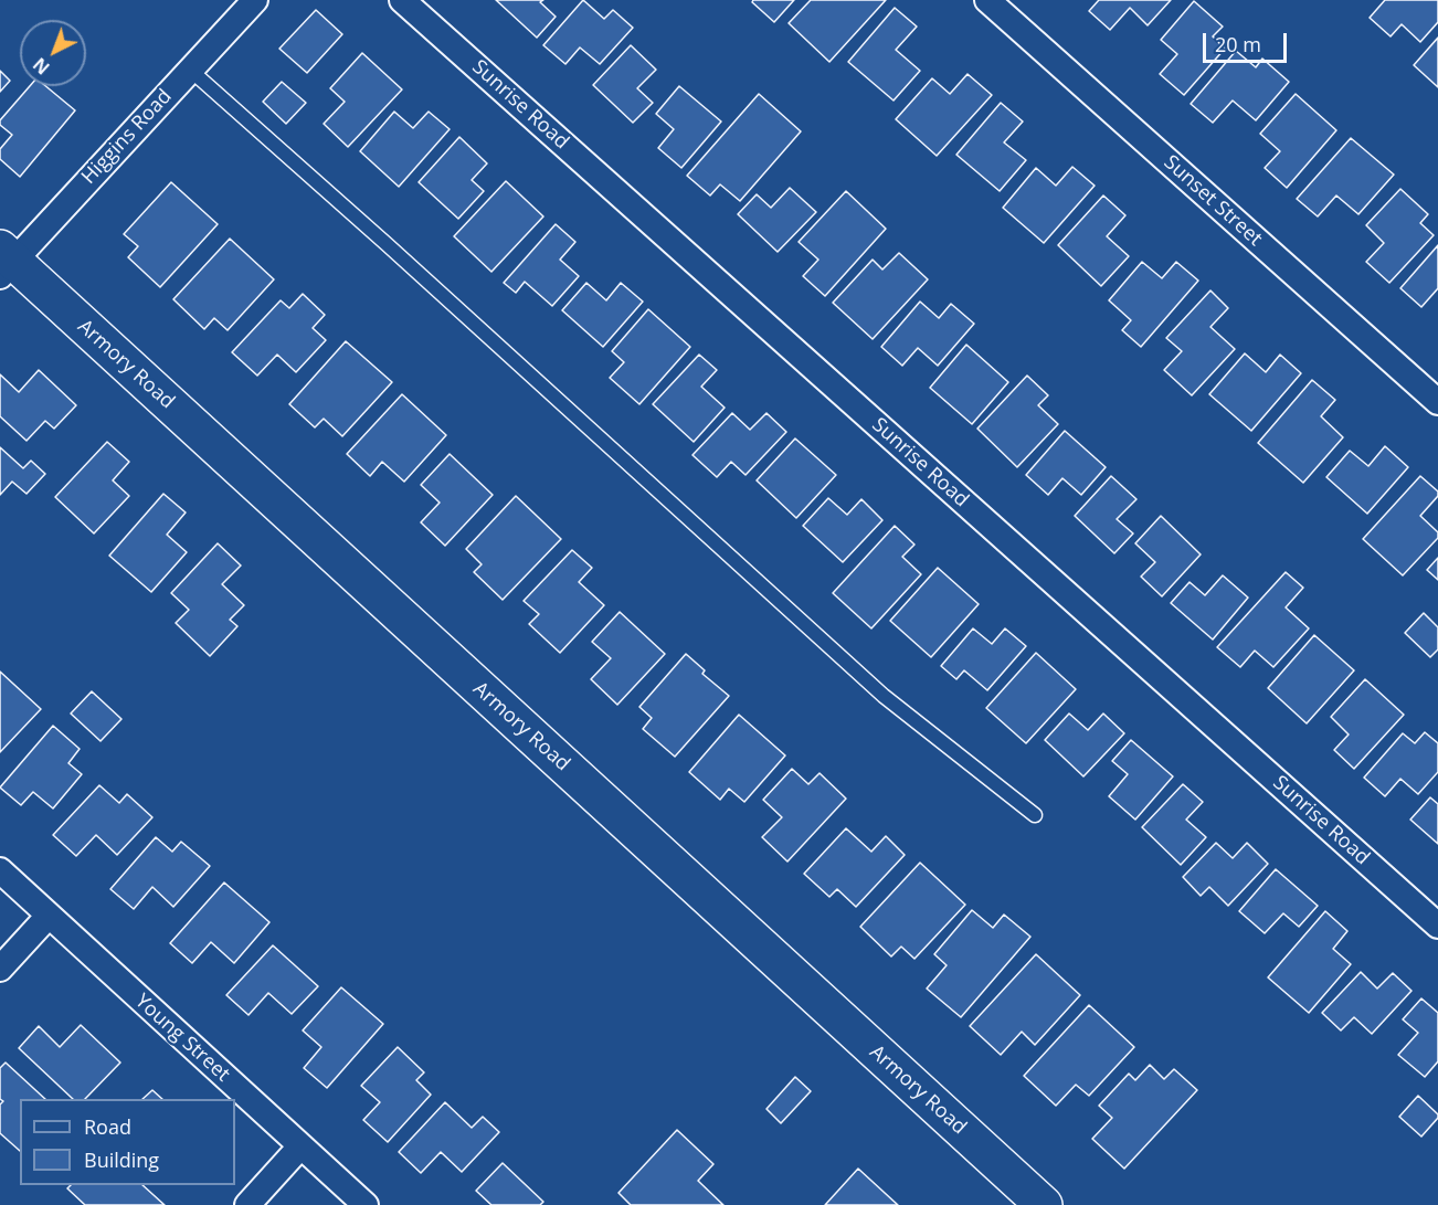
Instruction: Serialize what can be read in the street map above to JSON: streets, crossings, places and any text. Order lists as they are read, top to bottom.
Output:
{
  "streets": {
    "main road": ["Armory Road"],
    "street": [
      "Sunrise Road",
      "Higgins Road",
      "Sunset Street",
      "Young Street"
    ]
  },
  "crossings": [
    ["Higgins Road", "Armory Road"]
  ],
  "legend": ["Road", "Building"],
  "scale_bar": "20 m",
  "north": "bottom left"
}
